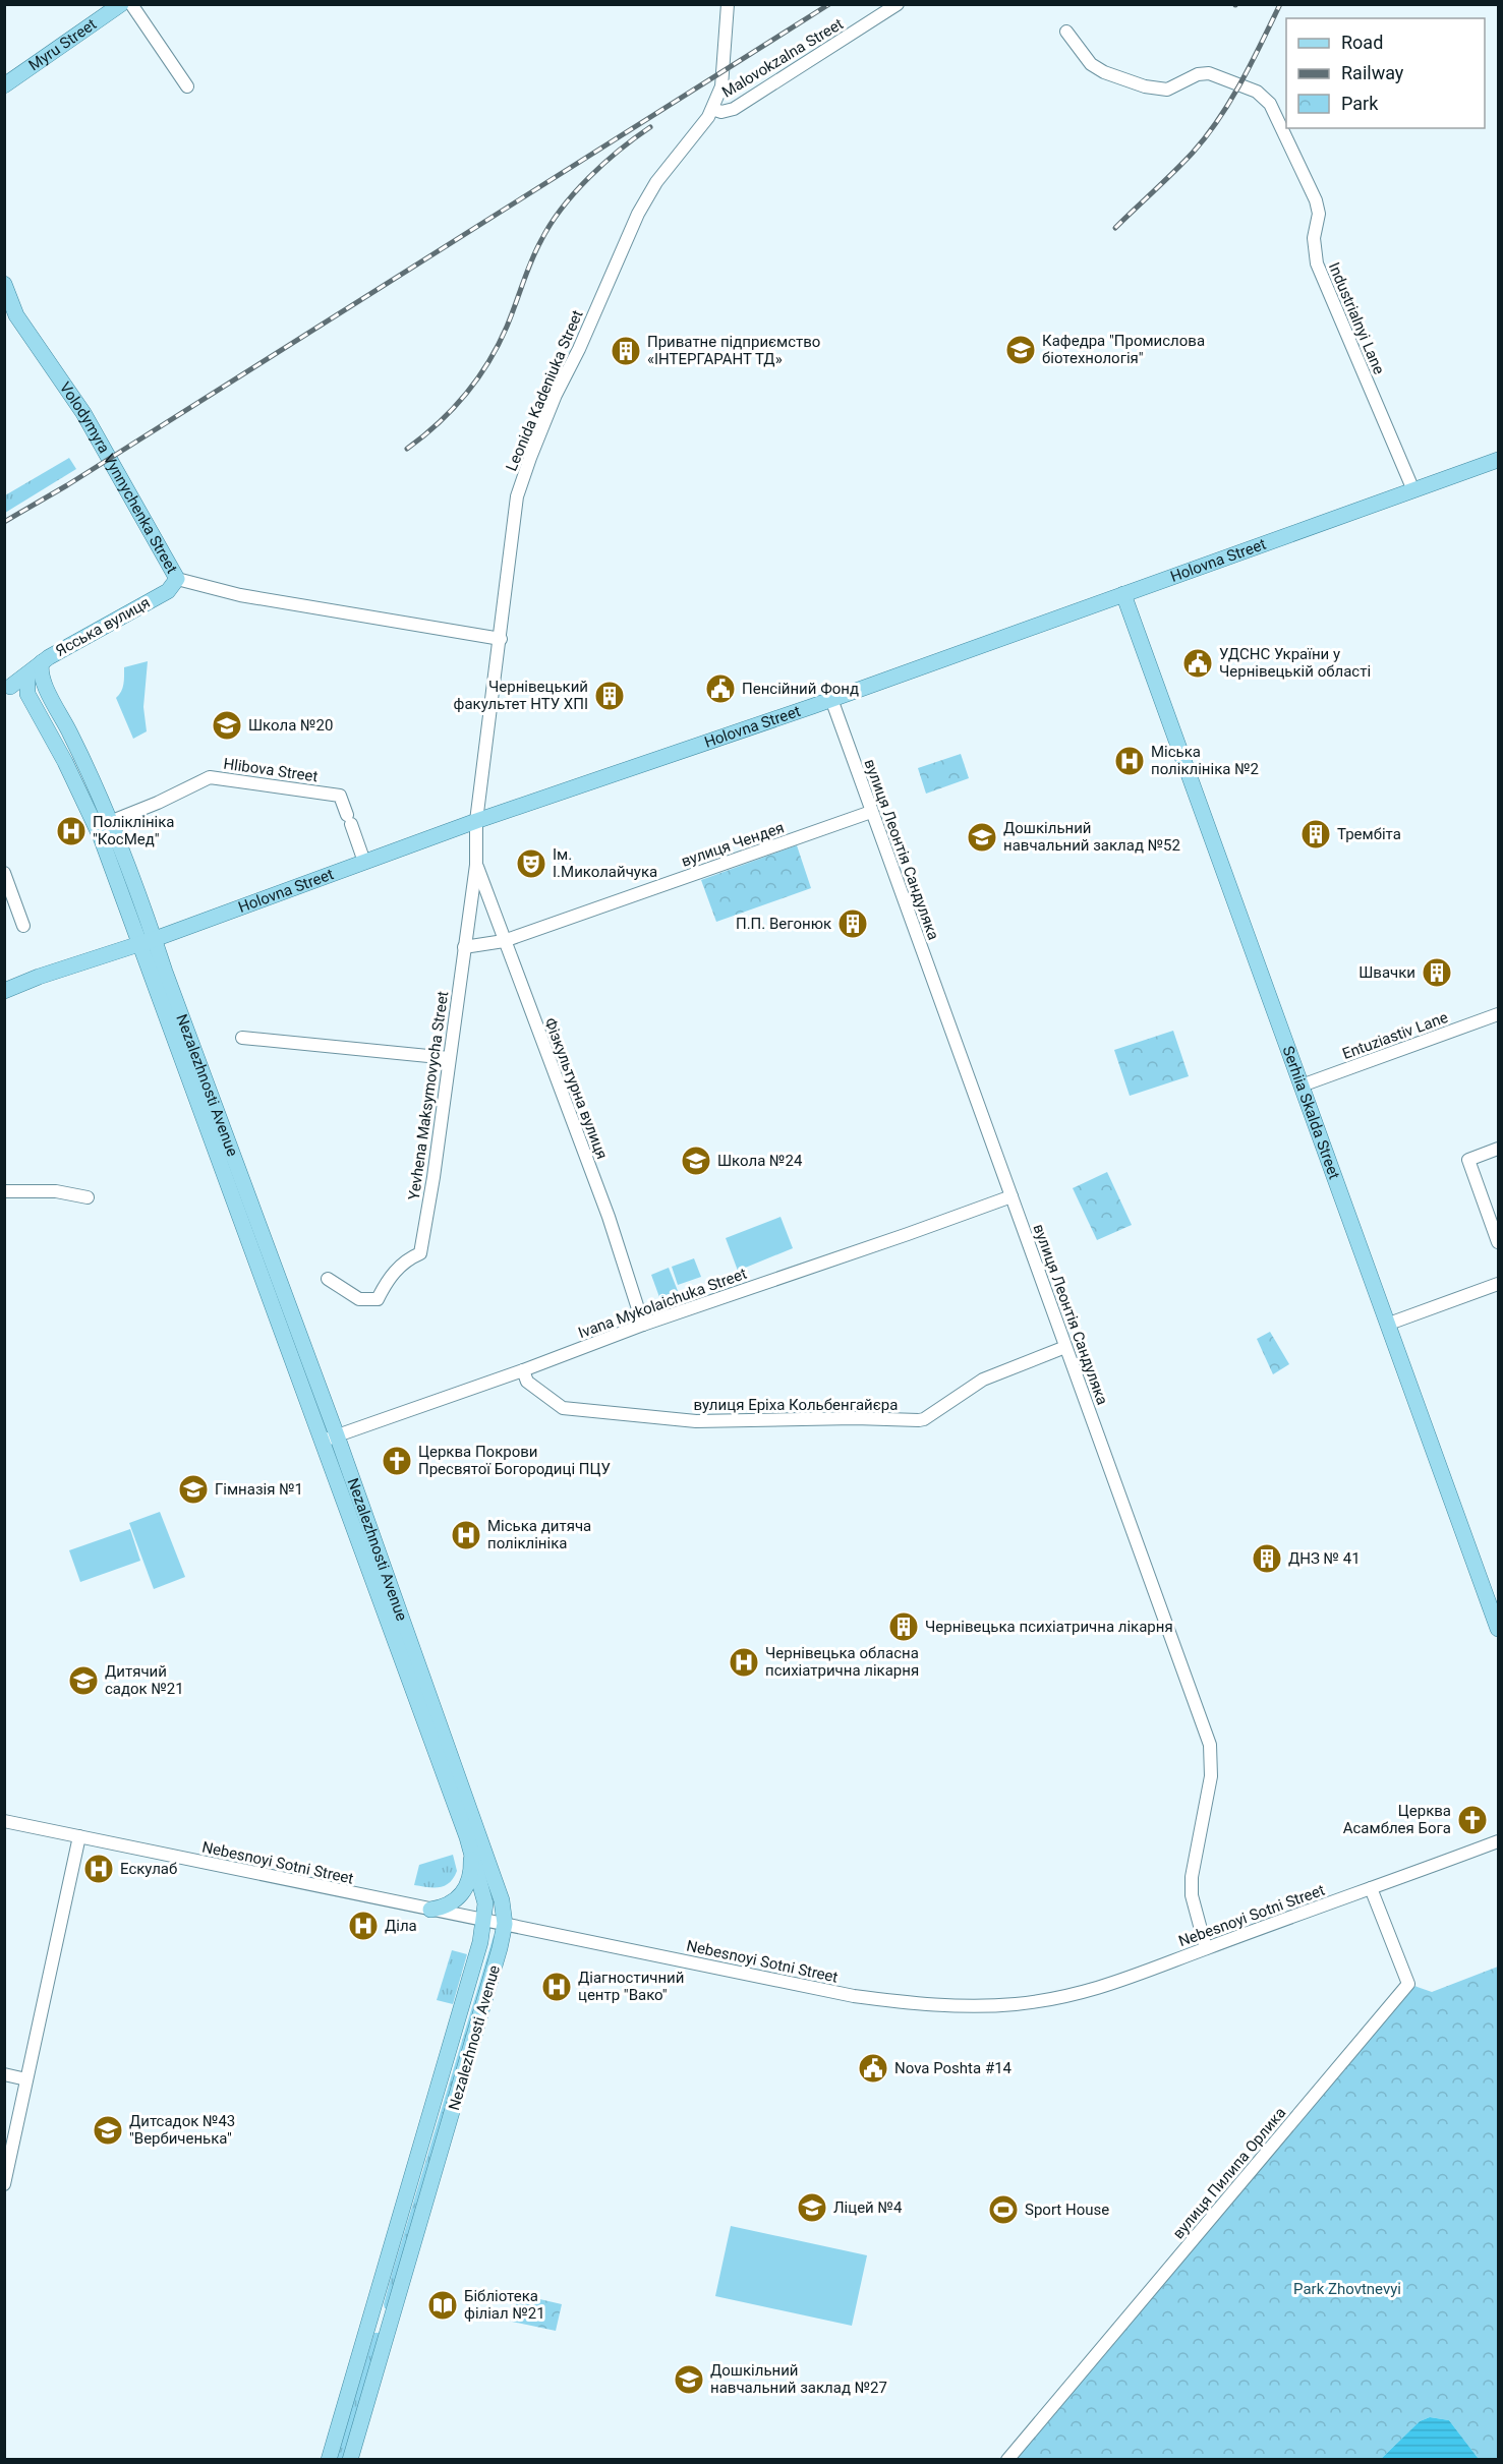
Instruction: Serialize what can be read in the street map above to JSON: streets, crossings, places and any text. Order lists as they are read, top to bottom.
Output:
{
  "streets": {
    "main road": [
      "Myru Street",
      "Volodymyra Vynnychenka Street",
      "Holovna Street",
      "Ясська вулиця",
      "Nezalezhnosti Avenue",
      "Serhiia Skalda Street"
    ],
    "street": [
      "Malovokzalna Street",
      "Industrialnyi Lane",
      "Leonida Kadeniuka Street",
      "Hlibova Street",
      "вулиця Чендея",
      "вулиця Леонтія Сандуляка",
      "Entuziastiv Lane",
      "Фізкультурна вулиця",
      "Yevhena Maksymovycha Street",
      "Ivana Mykolaichuka Street",
      "вулиця Еріха Кольбенгайєра",
      "Nebesnoyi Sotni Street",
      "вулиця Пилипа Орлика"
    ]
  },
  "crossings": [
    ["Malovokzalna Street", "Leonida Kadeniuka Street"],
    ["Industrialnyi Lane", "Holovna Street"],
    ["Leonida Kadeniuka Street", "Volodymyra Vynnychenka Street"],
    ["Leonida Kadeniuka Street", "Holovna Street"],
    ["Leonida Kadeniuka Street", "Yevhena Maksymovycha Street"],
    ["Volodymyra Vynnychenka Street", "Ясська вулиця"],
    ["Holovna Street", "Hlibova Street"],
    ["Holovna Street", "вулиця Леонтія Сандуляка"],
    ["Holovna Street", "Nezalezhnosti Avenue"],
    ["Holovna Street", "Yevhena Maksymovycha Street"],
    ["Holovna Street", "Serhiia Skalda Street"],
    ["Ясська вулиця", "Nezalezhnosti Avenue"],
    ["Hlibova Street", "Nezalezhnosti Avenue"],
    ["вулиця Чендея", "вулиця Леонтія Сандуляка"],
    ["вулиця Чендея", "Фізкультурна вулиця"],
    ["вулиця Чендея", "Yevhena Maksymovycha Street"],
    ["вулиця Леонтія Сандуляка", "Ivana Mykolaichuka Street"],
    ["вулиця Леонтія Сандуляка", "вулиця Еріха Кольбенгайєра"],
    ["вулиця Леонтія Сандуляка", "Nebesnoyi Sotni Street"],
    ["Entuziastiv Lane", "Serhiia Skalda Street"],
    ["Nezalezhnosti Avenue", "Ivana Mykolaichuka Street"],
    ["Nezalezhnosti Avenue", "Nebesnoyi Sotni Street"],
    ["Фізкультурна вулиця", "Yevhena Maksymovycha Street"],
    ["Фізкультурна вулиця", "Ivana Mykolaichuka Street"],
    ["Ivana Mykolaichuka Street", "вулиця Еріха Кольбенгайєра"],
    ["Nebesnoyi Sotni Street", "вулиця Пилипа Орлика"]
  ],
  "parks": ["Park Zhovtnevyi"],
  "places": {
    "school or university": [
      "Кафедра \"Промислова біотехнологія\"",
      "Школа №20",
      "Дошкільний навчальний заклад №52",
      "Школа №24",
      "Гімназія №1",
      "Дитячий садок №21",
      "Дитсадок №43 \"Вербиченька\"",
      "Ліцей №4",
      "Дошкільний навчальний заклад №27"
    ],
    "building": [
      "Приватне підприємство «ІНТЕРГАРАНТ ТД»",
      "Чернівецький факультет НТУ ХПІ",
      "Трембіта",
      "П.П. Вегонюк",
      "Швачки",
      "ДНЗ № 41",
      "Чернівецька психіатрична лікарня"
    ],
    "public building": ["УДСНС України у Чернівецькій області", "Пенсійний Фонд", "Nova Poshta #14"],
    "hospital": [
      "Міська поліклініка №2",
      "Поліклініка \"КосМед\"",
      "Міська дитяча поліклініка",
      "Чернівецька обласна психіатрична лікарня",
      "Ескулаб",
      "Діла",
      "Діагностичний центр \"Вако\""
    ],
    "theatre": ["Ім. І.Миколайчука"],
    "church": ["Церква Покрови Пресвятої Богородиці ПЦУ", "Церква Асамблея Бога"],
    "sports": ["Sport House"],
    "library": ["Бібліотека філіал №21"]
  },
  "legend": ["Road", "Railway", "Park"]
}
